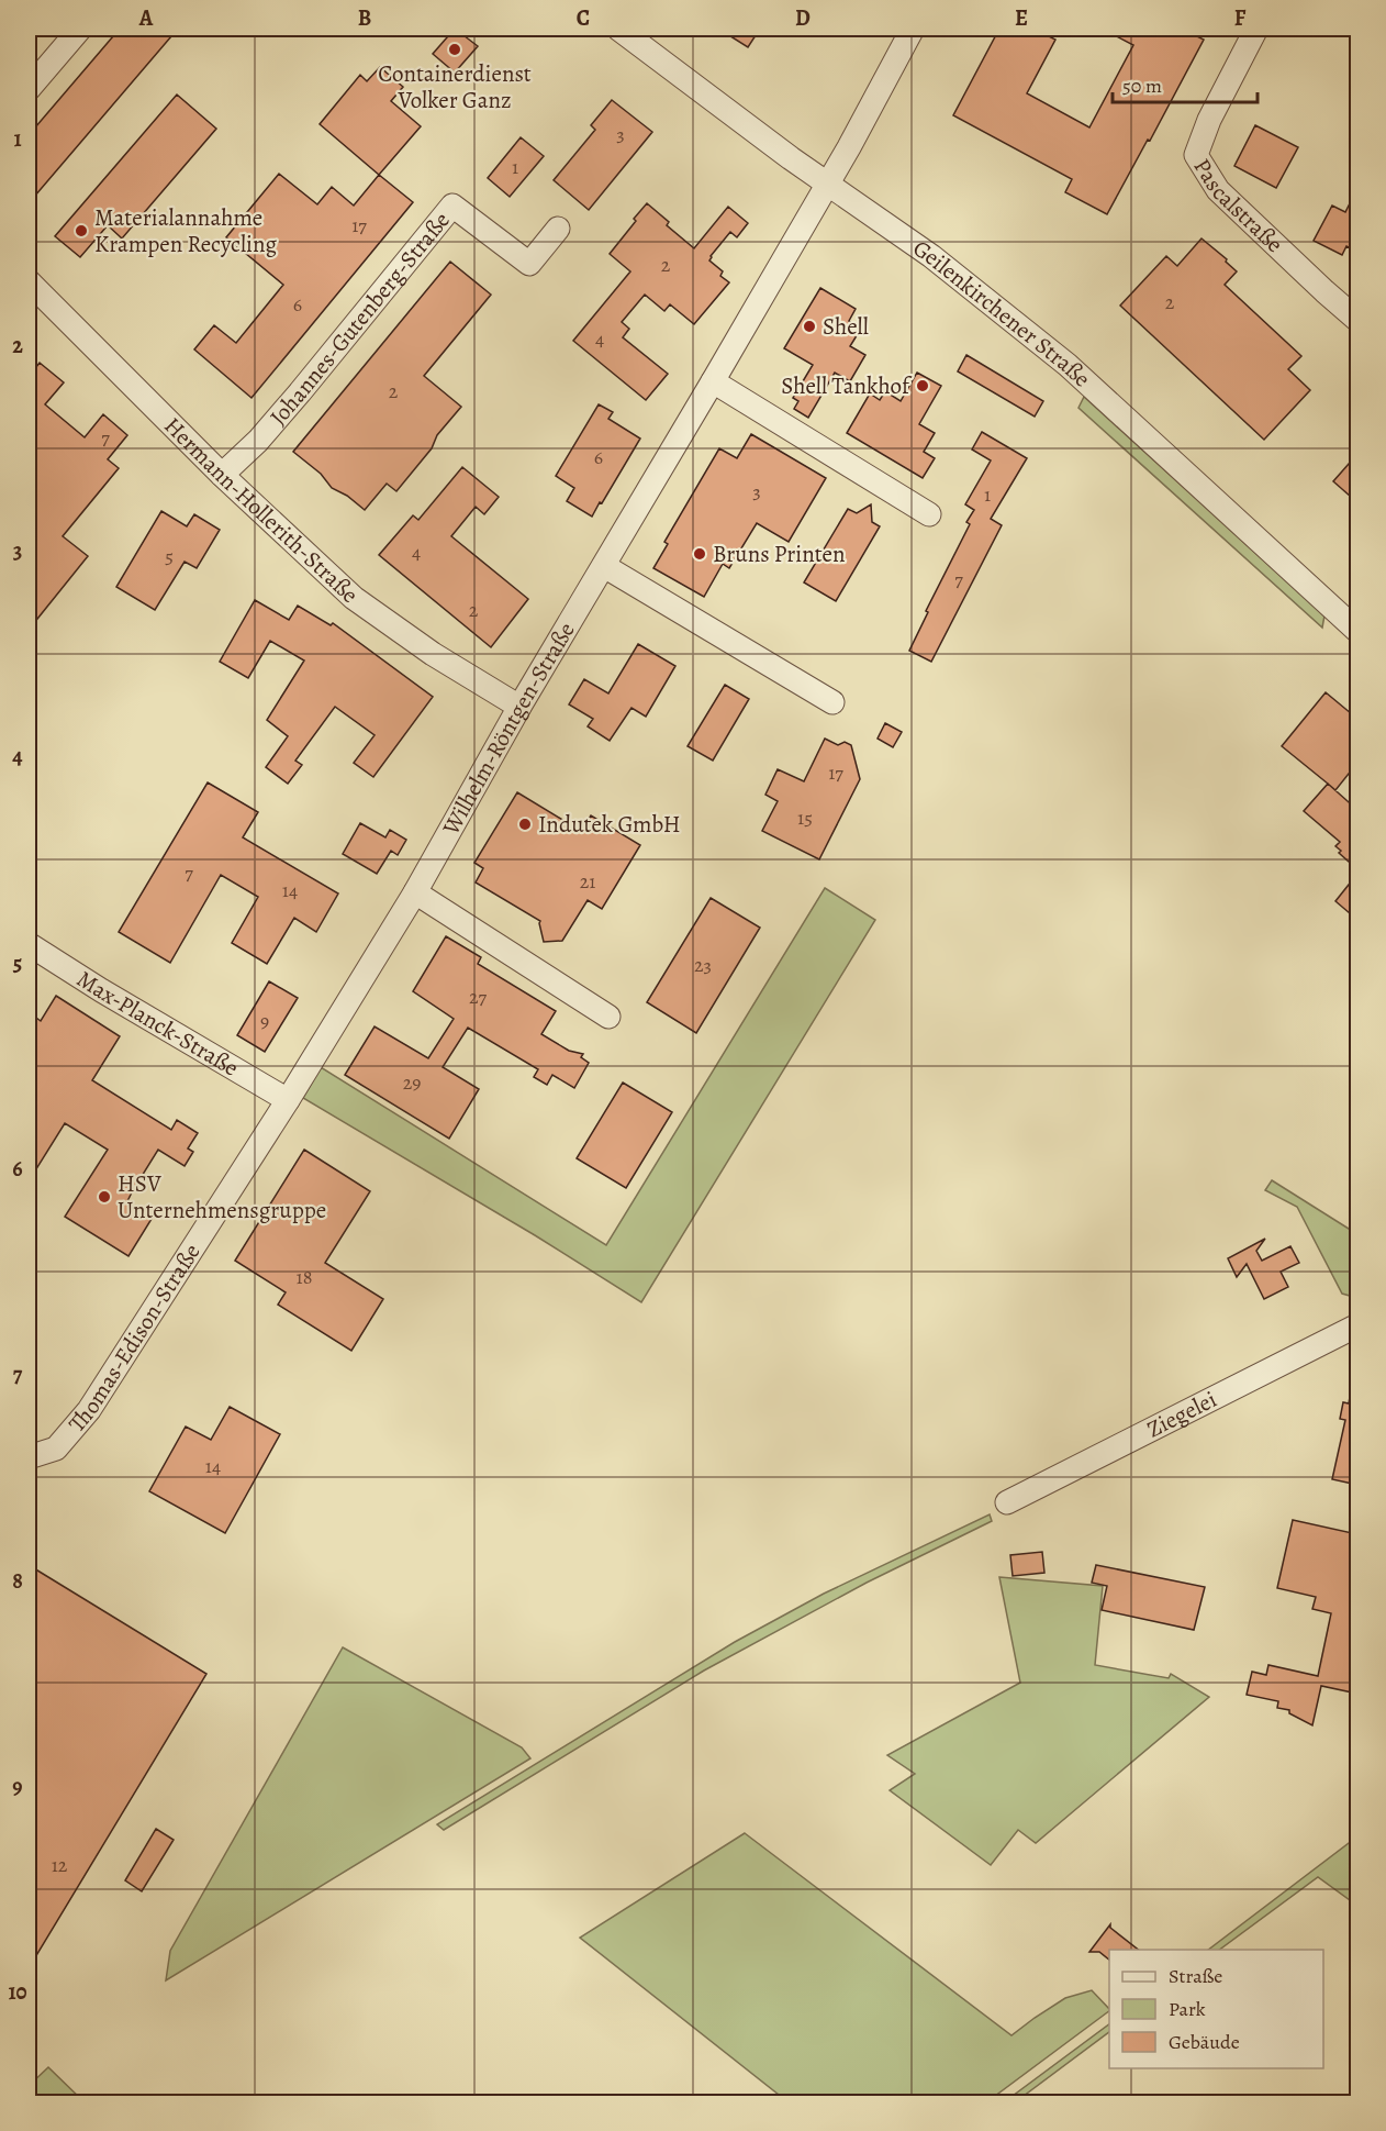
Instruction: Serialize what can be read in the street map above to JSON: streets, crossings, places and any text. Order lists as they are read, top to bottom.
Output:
{
  "streets": {
    "street": [
      "Pascalstraße",
      "Geilenkirchener Straße",
      "Johannes-Gutenberg-Straße",
      "Hermann-Hollerith-Straße",
      "Wilhelm-Röntgen-Straße",
      "Max-Planck-Straße",
      "Thomas-Edison-Straße",
      "Ziegelei"
    ]
  },
  "crossings": [
    ["Geilenkirchener Straße", "Wilhelm-Röntgen-Straße"],
    ["Johannes-Gutenberg-Straße", "Hermann-Hollerith-Straße"],
    ["Hermann-Hollerith-Straße", "Wilhelm-Röntgen-Straße"],
    ["Wilhelm-Röntgen-Straße", "Max-Planck-Straße"],
    ["Wilhelm-Röntgen-Straße", "Thomas-Edison-Straße"],
    ["Max-Planck-Straße", "Thomas-Edison-Straße"]
  ],
  "places": [
    "Containerdienst Volker Ganz",
    "Materialannahme Krampen Recycling",
    "Shell",
    "Shell Tankhof",
    "Bruns Printen",
    "Indutek GmbH",
    "HSV Unternehmensgruppe"
  ],
  "house_numbers": [
    "3",
    "1",
    "17",
    "2",
    "2",
    "6",
    "4",
    "2",
    "7",
    "6",
    "3",
    "1",
    "4",
    "5",
    "7",
    "2",
    "17",
    "15",
    "7",
    "21",
    "14",
    "23",
    "27",
    "9",
    "29",
    "18",
    "14",
    "12"
  ],
  "legend": ["Straße", "Park", "Gebäude"],
  "scale_bar": "50 m",
  "grid": {
    "columns": [
      "A",
      "B",
      "C",
      "D",
      "E",
      "F"
    ],
    "rows": [
      "1",
      "2",
      "3",
      "4",
      "5",
      "6",
      "7",
      "8",
      "9",
      "10"
    ]
  }
}
